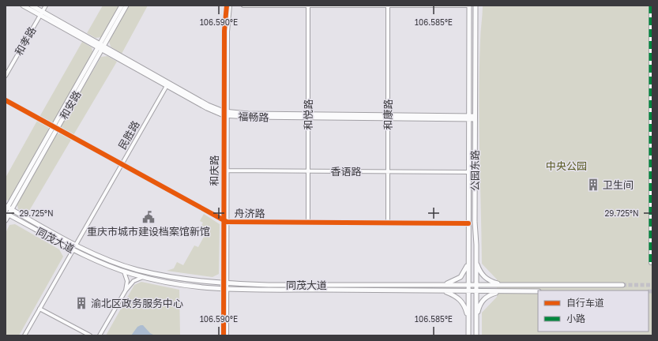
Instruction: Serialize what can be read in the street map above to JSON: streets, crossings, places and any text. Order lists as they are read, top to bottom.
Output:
{
  "streets": {
    "main road": [
      "和安路",
      "福畅路",
      "公园东路",
      "同茂大道"
    ],
    "street": [
      "和孝路",
      "和悦路",
      "和康路",
      "民胜路",
      "和庆路",
      "香语路",
      "舟济路"
    ]
  },
  "crossings": [
    ["和孝路", "福畅路"],
    ["和安路", "福畅路"],
    ["和安路", "舟济路"],
    ["和安路", "同茂大道"],
    ["和悦路", "福畅路"],
    ["和悦路", "香语路"],
    ["和悦路", "舟济路"],
    ["和康路", "福畅路"],
    ["和康路", "香语路"],
    ["和康路", "舟济路"],
    ["福畅路", "民胜路"],
    ["福畅路", "和庆路"],
    ["福畅路", "公园东路"],
    ["民胜路", "舟济路"],
    ["民胜路", "同茂大道"],
    ["和庆路", "香语路"],
    ["和庆路", "舟济路"],
    ["和庆路", "同茂大道"],
    ["公园东路", "香语路"],
    ["公园东路", "舟济路"],
    ["公园东路", "同茂大道"]
  ],
  "parks": ["中央公园"],
  "places": {
    "building": ["卫生间", "渝北区政务服务中心"],
    "public building": ["重庆市城市建设档案馆新馆"]
  },
  "legend": ["自行车道", "小路"],
  "coordinates": ["106.590°E", "106.585°E", "29.725°N"]
}
